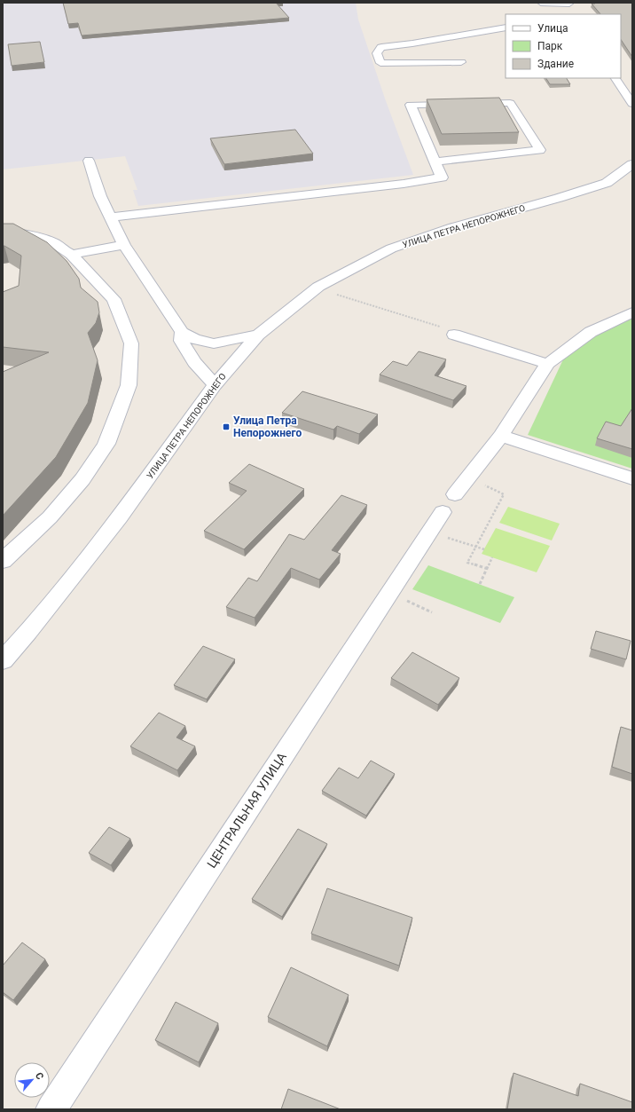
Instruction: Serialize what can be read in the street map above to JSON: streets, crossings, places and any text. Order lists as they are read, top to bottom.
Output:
{
  "streets": {
    "street": ["УЛИЦА ПЕТРА НЕПОРОЖНЕГО", "ЦЕНТРАЛЬНАЯ УЛИЦА"]
  },
  "places": {
    "transit": ["Улица Петра Непорожнего"]
  },
  "legend": ["Улица", "Парк", "Здание"],
  "north": "top right"
}
